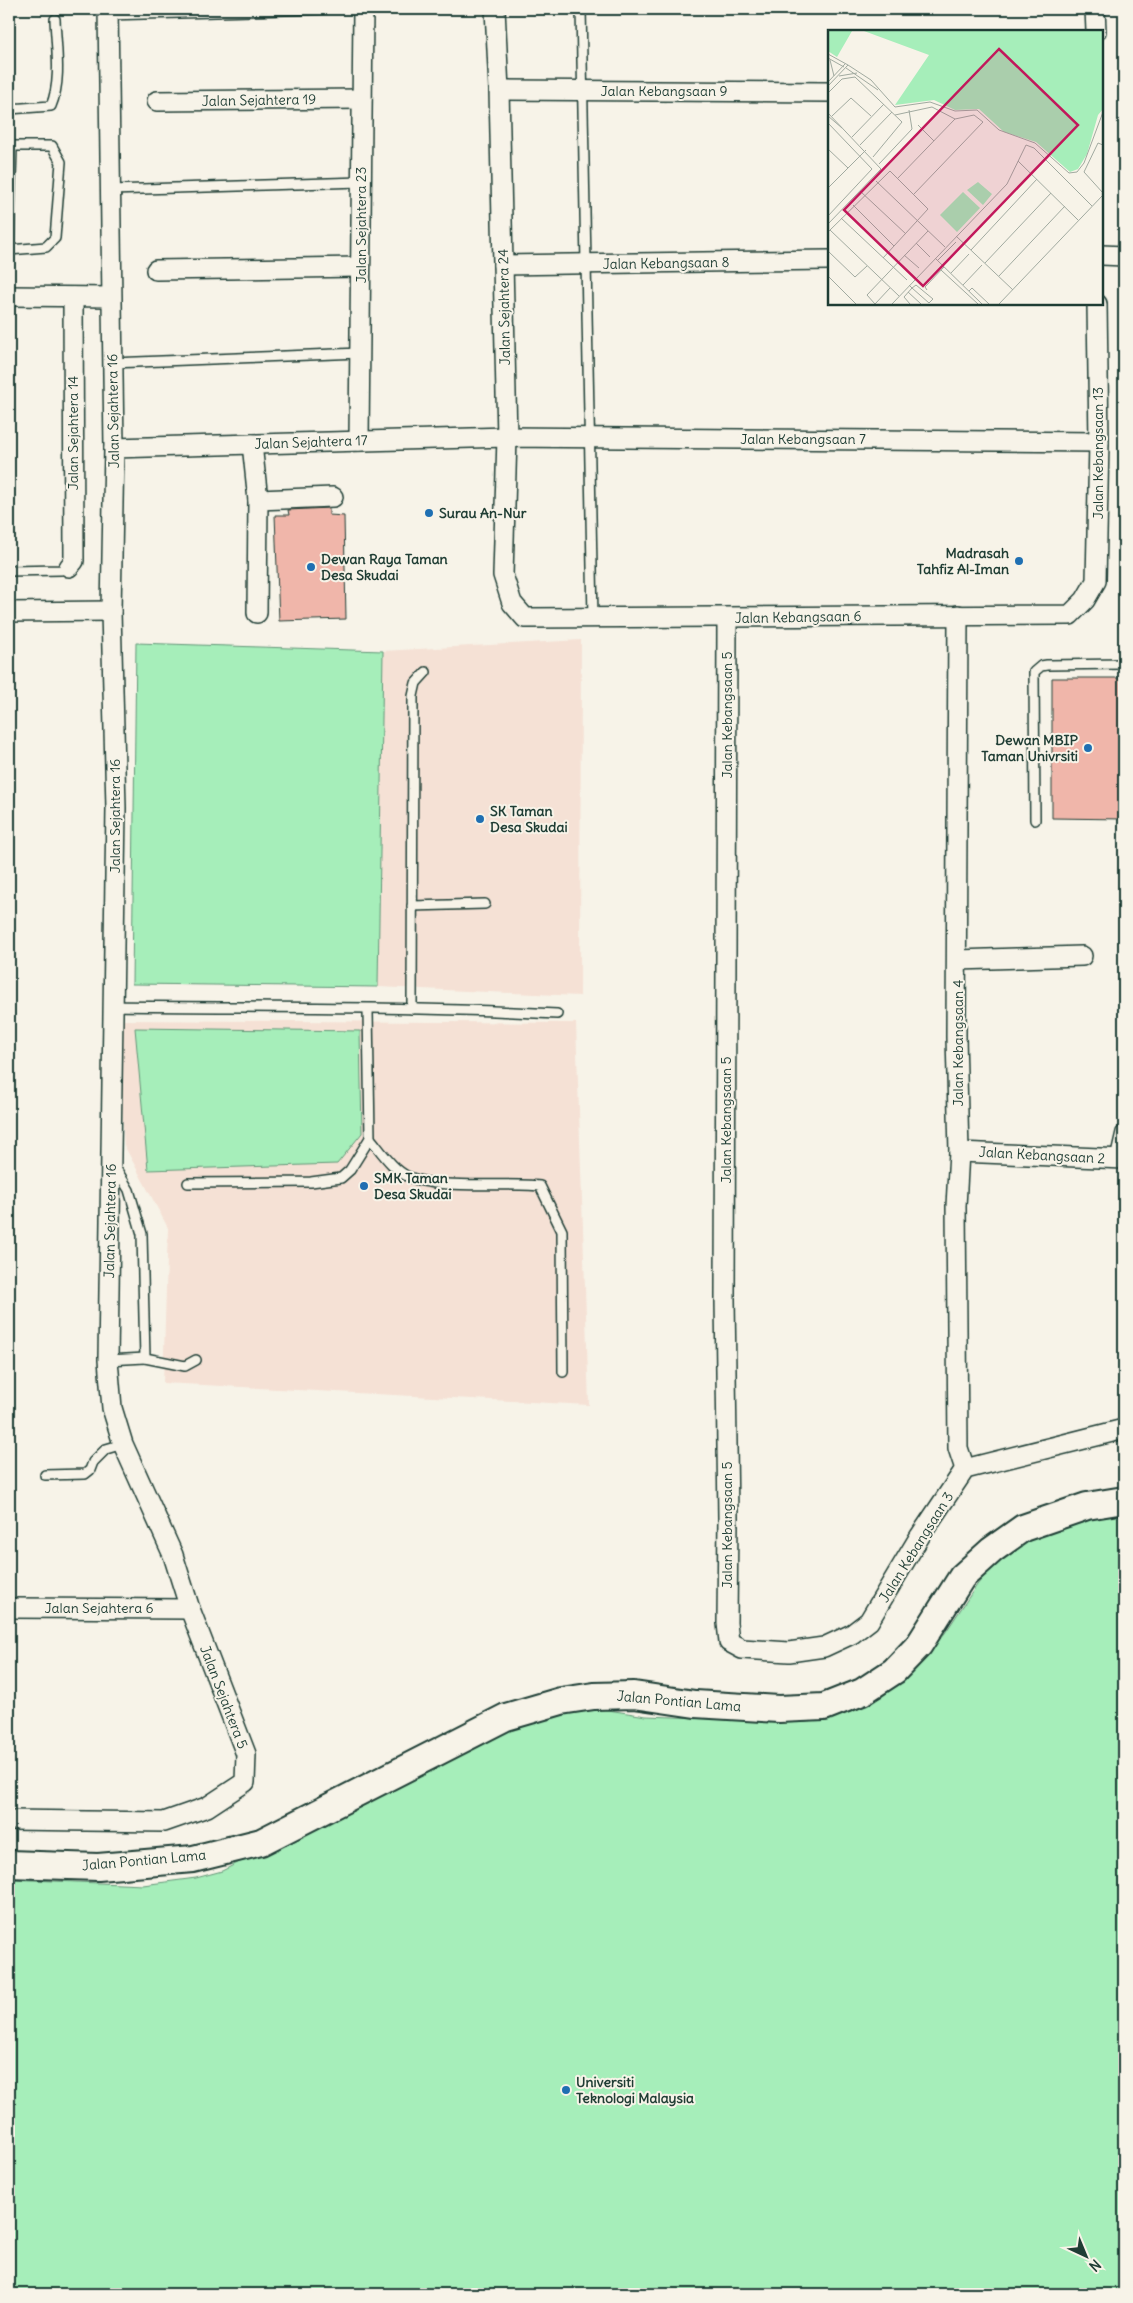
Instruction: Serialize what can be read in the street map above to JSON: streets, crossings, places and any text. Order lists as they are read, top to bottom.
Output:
{
  "streets": {
    "street": [
      "Jalan Kebangsaan 9",
      "Jalan Sejahtera 19",
      "Jalan Sejahtera 23",
      "Jalan Kebangsaan 8",
      "Jalan Sejahtera 24",
      "Jalan Sejahtera 16",
      "Jalan Sejahtera 14",
      "Jalan Kebangsaan 7",
      "Jalan Sejahtera 17",
      "Jalan Kebangsaan 13",
      "Jalan Kebangsaan 6",
      "Jalan Kebangsaan 5",
      "Jalan Kebangsaan 4",
      "Jalan Kebangsaan 2",
      "Jalan Kebangsaan 3",
      "Jalan Sejahtera 6",
      "Jalan Sejahtera 5",
      "Jalan Pontian Lama"
    ]
  },
  "crossings": [
    ["Jalan Kebangsaan 9", "Jalan Sejahtera 24"],
    ["Jalan Sejahtera 19", "Jalan Sejahtera 23"],
    ["Jalan Sejahtera 23", "Jalan Sejahtera 17"],
    ["Jalan Kebangsaan 8", "Jalan Sejahtera 24"],
    ["Jalan Sejahtera 24", "Jalan Kebangsaan 7"],
    ["Jalan Sejahtera 24", "Jalan Sejahtera 17"],
    ["Jalan Sejahtera 24", "Jalan Kebangsaan 6"],
    ["Jalan Sejahtera 16", "Jalan Sejahtera 17"],
    ["Jalan Sejahtera 16", "Jalan Sejahtera 6"],
    ["Jalan Sejahtera 16", "Jalan Sejahtera 5"],
    ["Jalan Kebangsaan 7", "Jalan Sejahtera 17"],
    ["Jalan Kebangsaan 7", "Jalan Kebangsaan 13"],
    ["Jalan Kebangsaan 13", "Jalan Kebangsaan 6"],
    ["Jalan Kebangsaan 6", "Jalan Kebangsaan 5"],
    ["Jalan Kebangsaan 6", "Jalan Kebangsaan 4"],
    ["Jalan Kebangsaan 5", "Jalan Kebangsaan 3"],
    ["Jalan Kebangsaan 4", "Jalan Kebangsaan 2"],
    ["Jalan Kebangsaan 4", "Jalan Kebangsaan 3"],
    ["Jalan Sejahtera 6", "Jalan Sejahtera 5"]
  ],
  "places": [
    "Surau An-Nur",
    "Madrasah Tahfiz Al-Iman",
    "Dewan Raya Taman Desa Skudai",
    "Dewan MBIP Taman Univrsiti",
    "SK Taman Desa Skudai",
    "SMK Taman Desa Skudai",
    "Universiti Teknologi Malaysia"
  ],
  "north": "bottom right"
}
